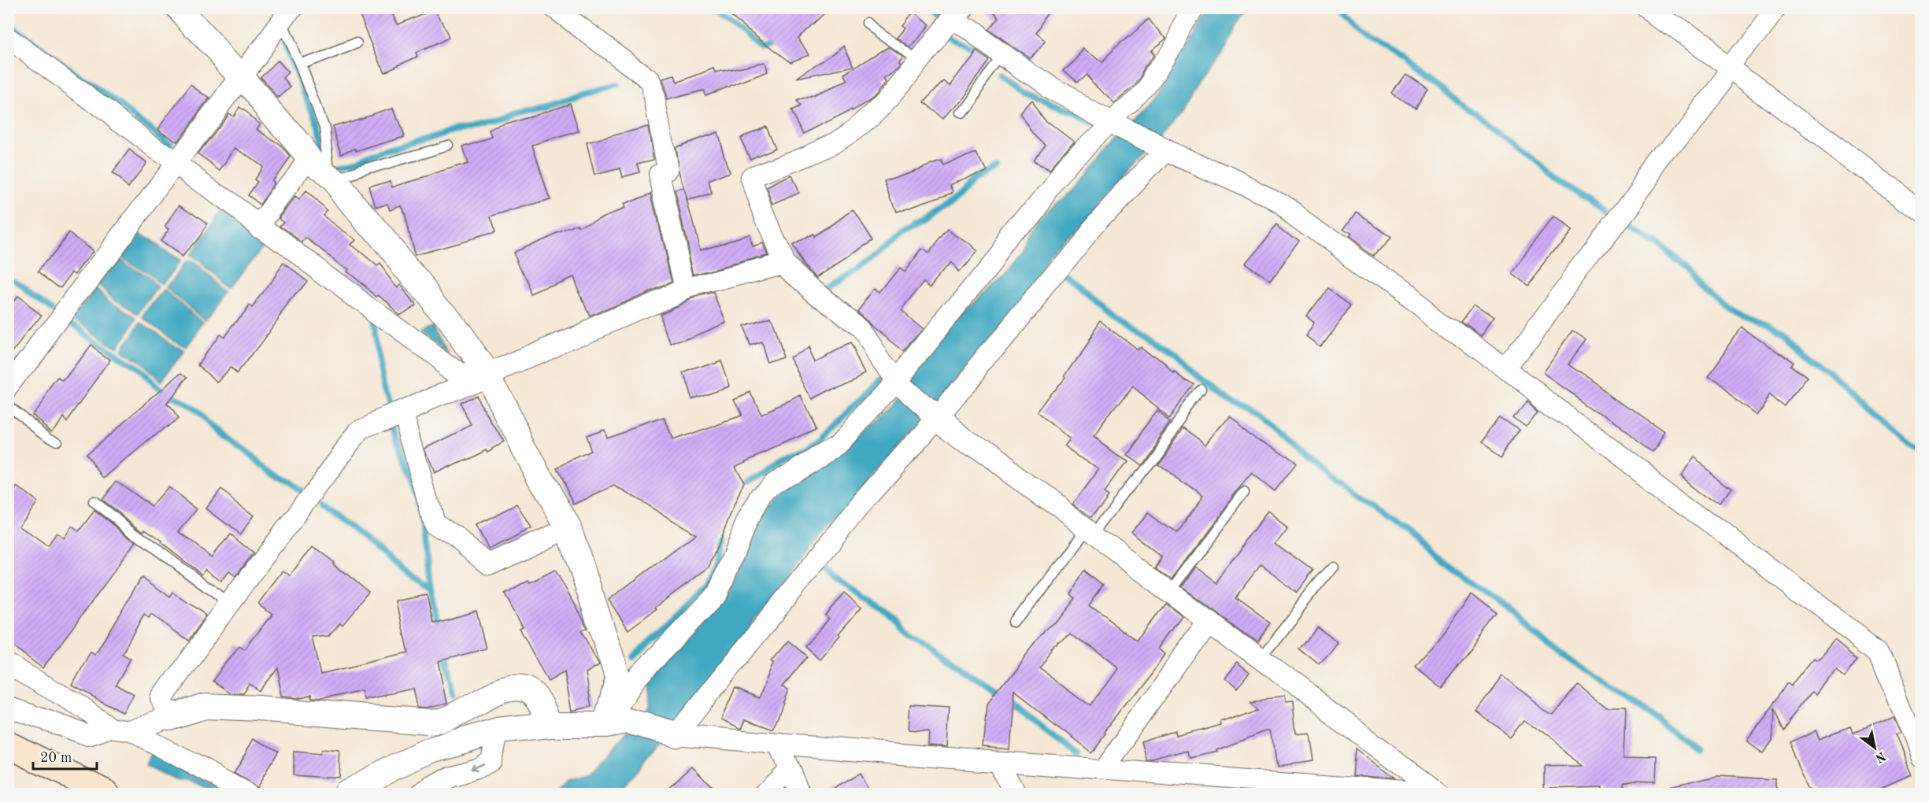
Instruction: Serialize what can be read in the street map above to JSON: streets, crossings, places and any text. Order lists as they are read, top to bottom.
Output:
{
  "scale_bar": "20 m",
  "north": "bottom right"
}
